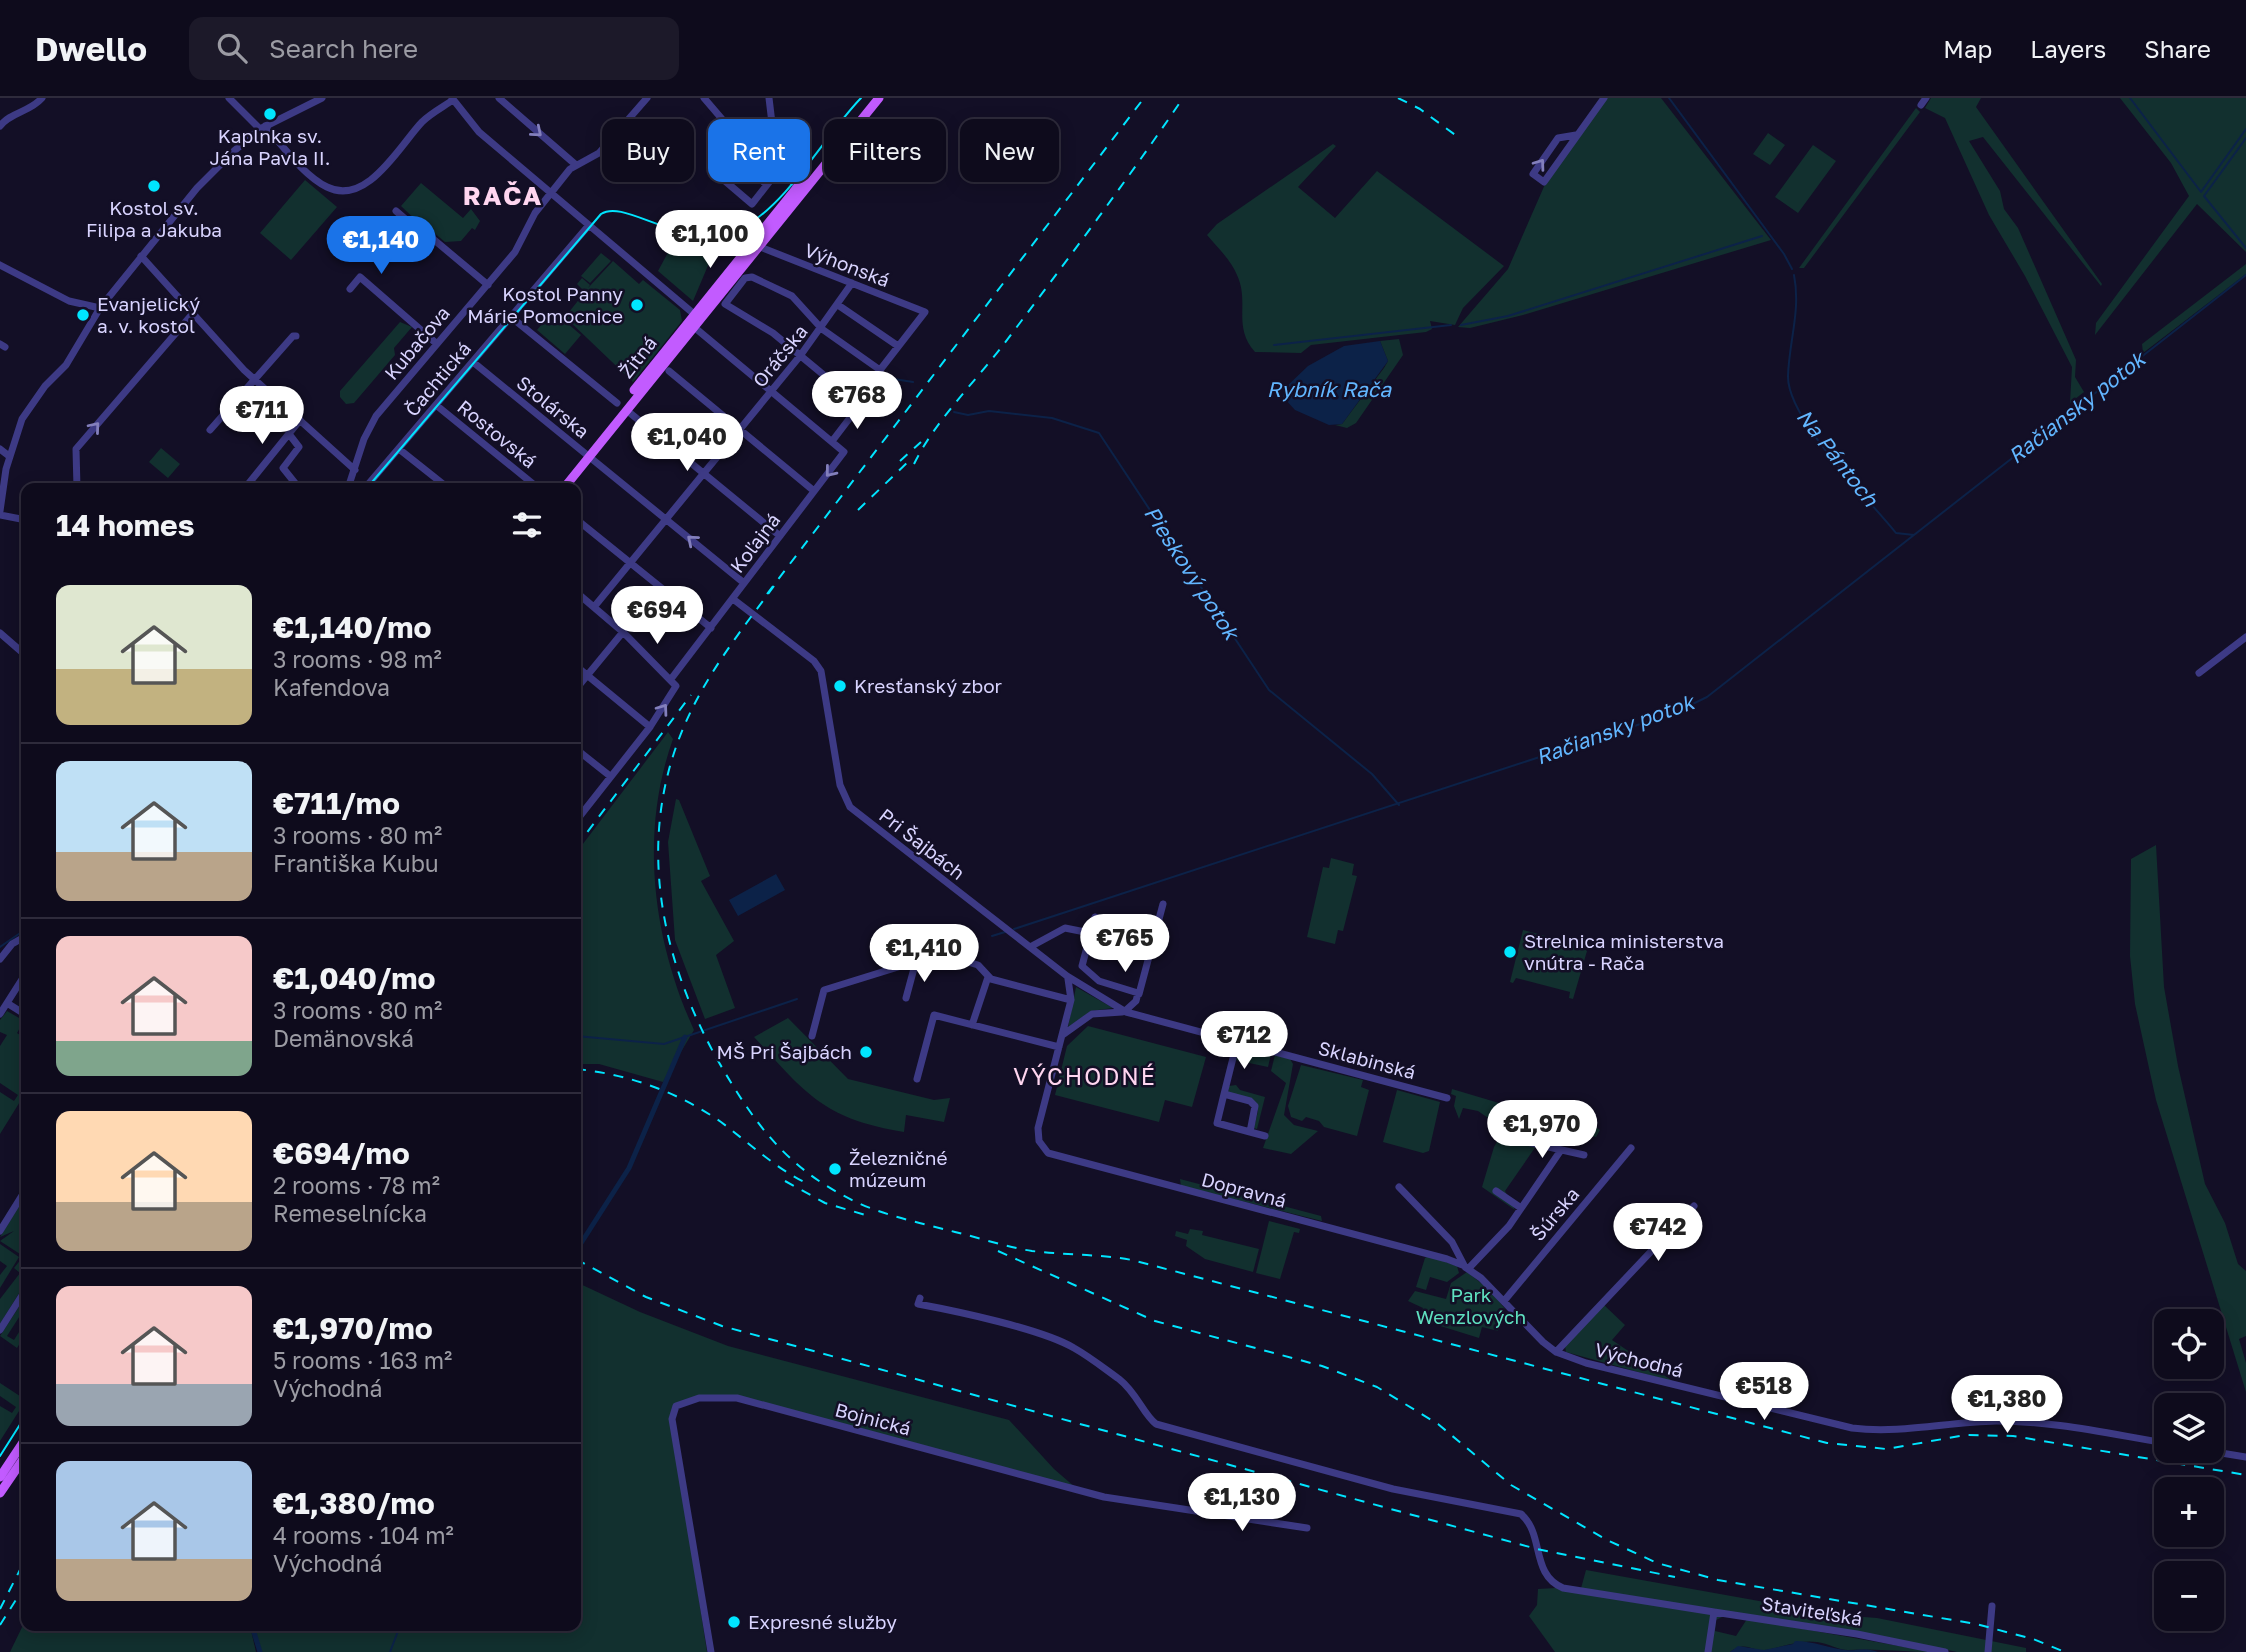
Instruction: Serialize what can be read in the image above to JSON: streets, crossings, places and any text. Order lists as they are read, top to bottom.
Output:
{
  "streets": {
    "main road": ["Žitná"],
    "street": [
      "Výhonská",
      "Kubačova",
      "Oráčska",
      "Čachtická",
      "Stolárska",
      "Rostovská",
      "Koľajná",
      "Pri Šajbách",
      "Sklabinská",
      "Dopravná",
      "Šúrska",
      "Východná",
      "Bojnická",
      "Staviteľská"
    ]
  },
  "crossings": [
    ["Výhonská", "Oráčska"],
    ["Výhonská", "Žitná"],
    ["Oráčska", "Stolárska"],
    ["Žitná", "Stolárska"],
    ["Čachtická", "Stolárska"],
    ["Čachtická", "Rostovská"],
    ["Stolárska", "Koľajná"],
    ["Koľajná", "Pri Šajbách"],
    ["Pri Šajbách", "Sklabinská"],
    ["Dopravná", "Východná"],
    ["Šúrska", "Východná"]
  ],
  "districts": ["RAČA", "VÝCHODNÉ"],
  "water": [
    "Rybník Rača",
    "Račiansky potok",
    "Na Pántoch",
    "Pieskový potok"
  ],
  "parks": ["Park Wenzlových"],
  "places": [
    "Kaplnka sv. Jána Pavla II.",
    "Kostol sv. Filipa a Jakuba",
    "Kostol Panny Márie Pomocnice",
    "Evanjelický a. v. kostol",
    "Kresťanský zbor",
    "Strelnica ministerstva vnútra - Rača",
    "MŠ Pri Šajbách",
    "Železničné múzeum",
    "Expresné služby"
  ],
  "page": {
    "header": "Dwello",
    "search": "Search here",
    "nav": ["Map", "Layers", "Share"],
    "chip": [
      "Buy",
      "Rent",
      "Filters",
      "New"
    ],
    "price": [
      "€1,100",
      "€1,140",
      "€768",
      "€711",
      "€1,040",
      "€694",
      "€765",
      "€1,410",
      "€712",
      "€1,970",
      "€742",
      "€518",
      "€1,380",
      "€1,130"
    ],
    "heading": "14 homes",
    "list": [
      {
        "name": "€1,140/mo",
        "note": "3 rooms · 98 m² · Kafendova"
      },
      {
        "name": "€711/mo",
        "note": "3 rooms · 80 m² · Františka Kubu"
      },
      {
        "name": "€1,040/mo",
        "note": "3 rooms · 80 m² · Demänovská"
      },
      {
        "name": "€694/mo",
        "note": "2 rooms · 78 m² · Remeselnícka"
      },
      {
        "name": "€1,970/mo",
        "note": "5 rooms · 163 m² · Východná"
      },
      {
        "name": "€1,380/mo",
        "note": "4 rooms · 104 m² · Východná"
      }
    ],
    "map_buttons": ["+", "−"]
  }
}
